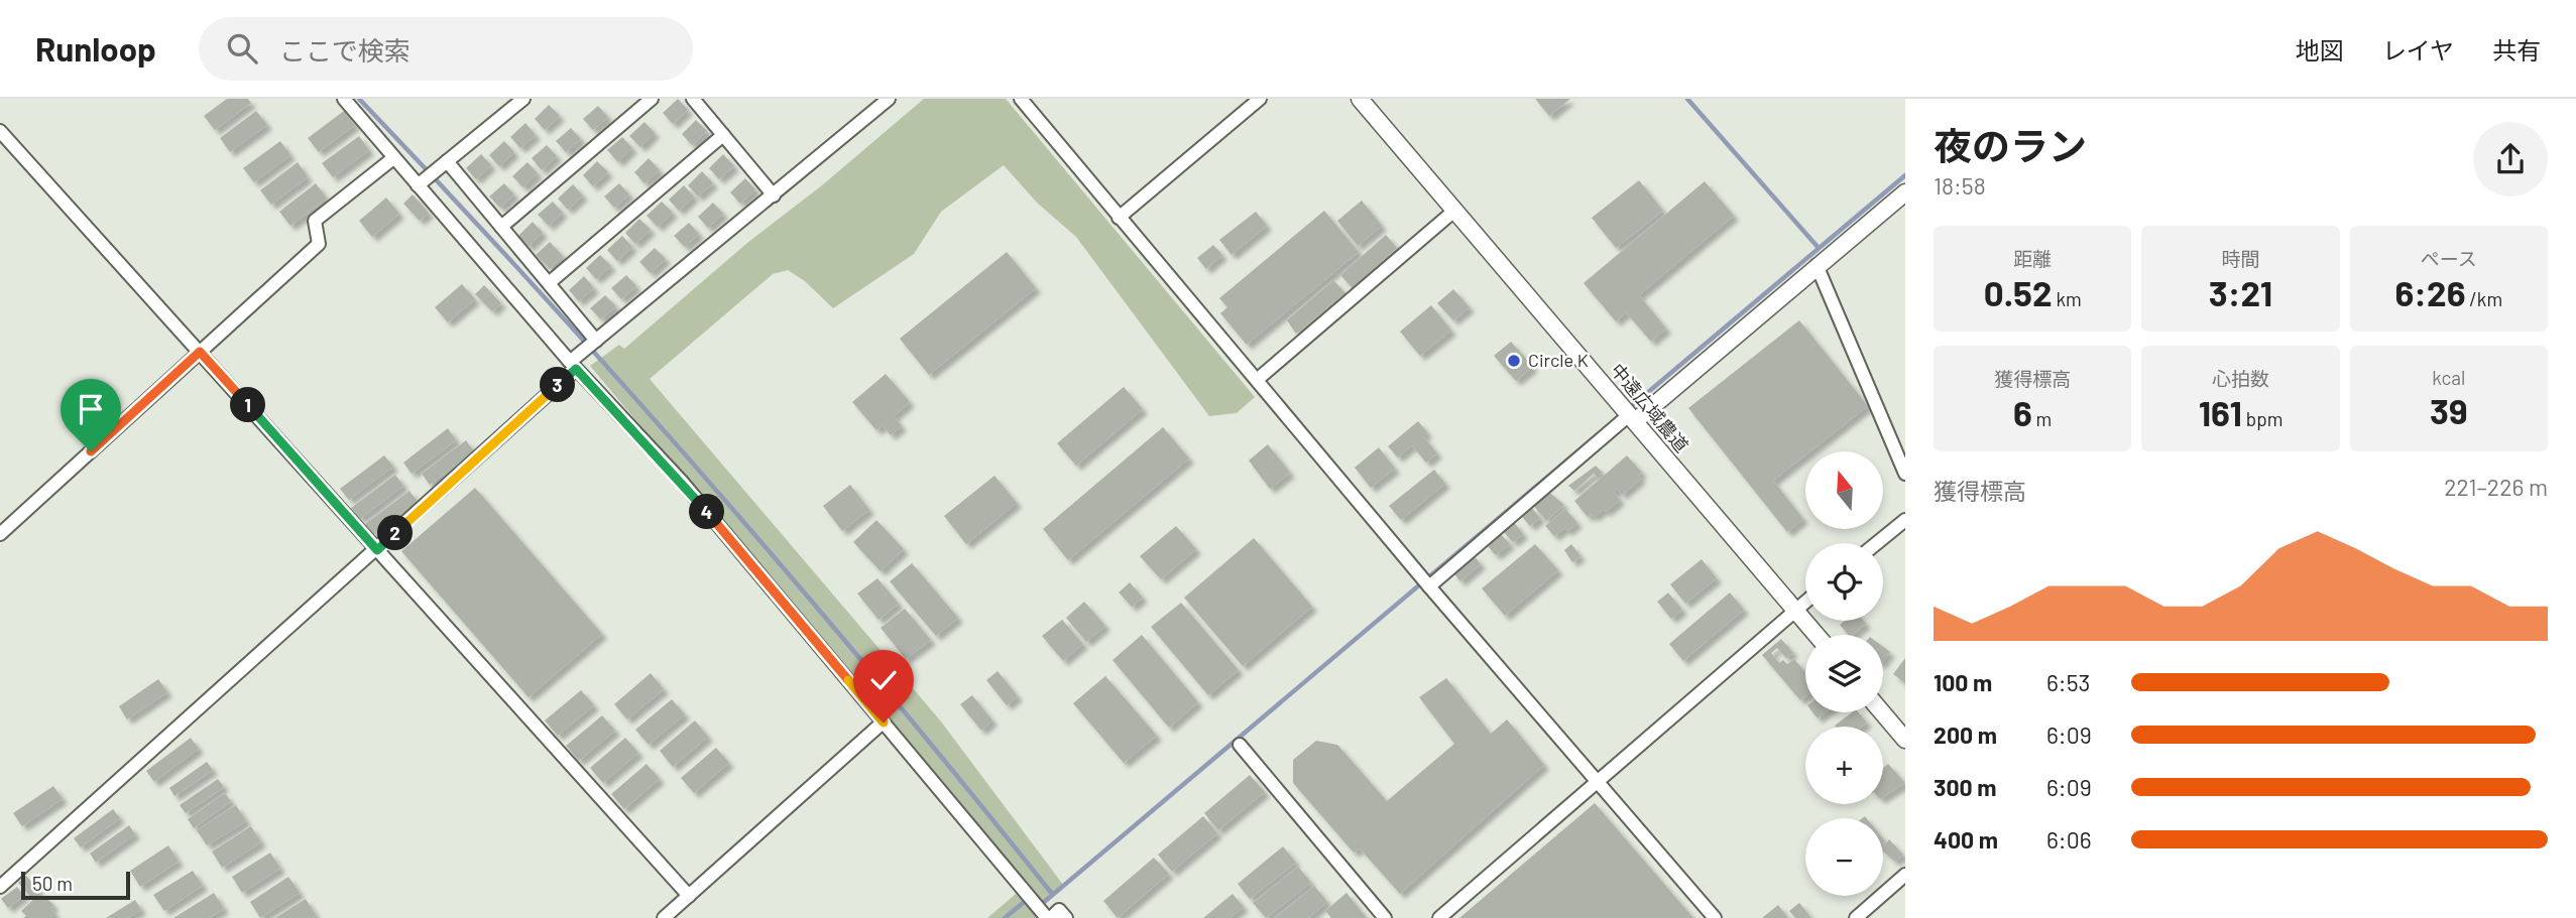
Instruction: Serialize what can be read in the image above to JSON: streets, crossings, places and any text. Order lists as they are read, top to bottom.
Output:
{
  "streets": {
    "street": ["中遠広域農道"]
  },
  "places": ["Circle K"],
  "scale_bar": "50 m",
  "north": "top",
  "page": {
    "header": "Runloop",
    "search": "ここで検索",
    "nav": ["地図", "レイヤ", "共有"],
    "heading": ["夜のラン", "18:58"],
    "stats": [
      ["距離", "0.52 km"],
      ["時間", "3:21"],
      ["ペース", "6:26 /km"],
      ["獲得標高", "6 m"],
      ["心拍数", "161 bpm"],
      ["kcal", "39"]
    ],
    "pins": [
      "3",
      "1",
      "4",
      "2"
    ],
    "map_buttons": ["+", "−"],
    "chart": ["獲得標高", "221–226 m"],
    "list": [
      {
        "name": "100 m",
        "note": "6:53"
      },
      {
        "name": "200 m",
        "note": "6:09"
      },
      {
        "name": "300 m",
        "note": "6:09"
      },
      {
        "name": "400 m",
        "note": "6:06"
      }
    ],
    "scale": "50 m"
  }
}
